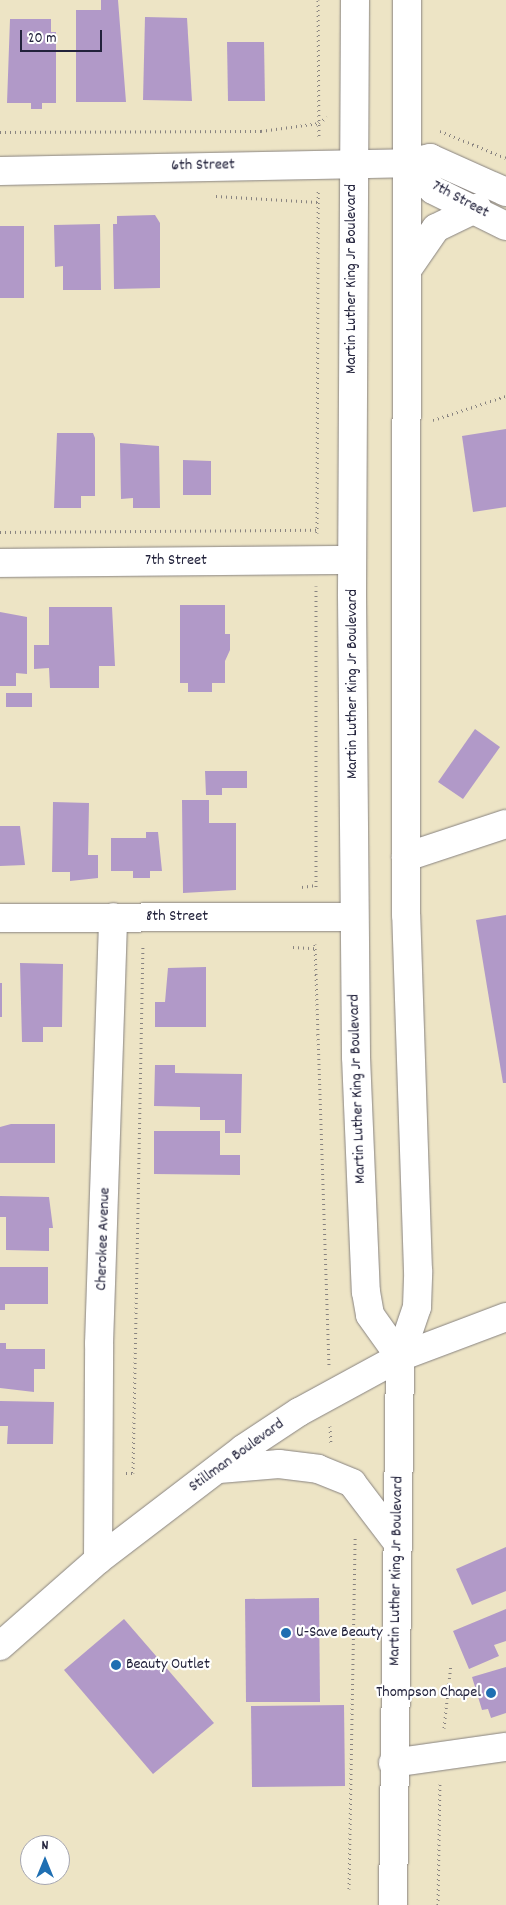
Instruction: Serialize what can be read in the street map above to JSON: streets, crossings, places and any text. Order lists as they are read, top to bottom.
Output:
{
  "streets": {
    "main road": [
      "6th Street",
      "7th Street",
      "Martin Luther King Jr Boulevard",
      "8th Street",
      "Cherokee Avenue",
      "Stillman Boulevard"
    ]
  },
  "crossings": [
    ["6th Street", "7th Street"],
    ["6th Street", "Martin Luther King Jr Boulevard"],
    ["7th Street", "Martin Luther King Jr Boulevard"],
    ["Martin Luther King Jr Boulevard", "8th Street"],
    ["Martin Luther King Jr Boulevard", "Stillman Boulevard"],
    ["8th Street", "Cherokee Avenue"],
    ["Cherokee Avenue", "Stillman Boulevard"]
  ],
  "places": ["U-Save Beauty", "Beauty Outlet", "Thompson Chapel"],
  "scale_bar": "20 m",
  "north": "top"
}
